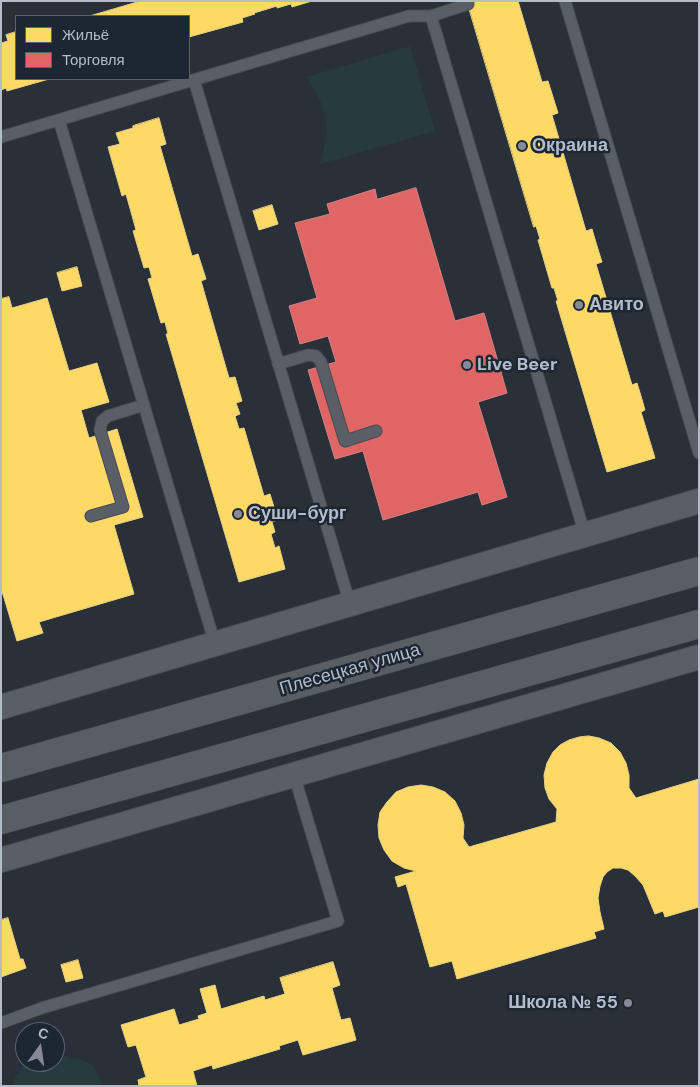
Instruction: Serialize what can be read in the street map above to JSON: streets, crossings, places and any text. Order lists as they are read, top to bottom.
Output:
{
  "streets": {
    "main road": ["Плесецкая улица"]
  },
  "places": [
    "Окраина",
    "Авито",
    "Live Beer",
    "Суши-бург",
    "Школа № 55"
  ],
  "legend": ["Жильё", "Торговля"],
  "north": "top"
}
